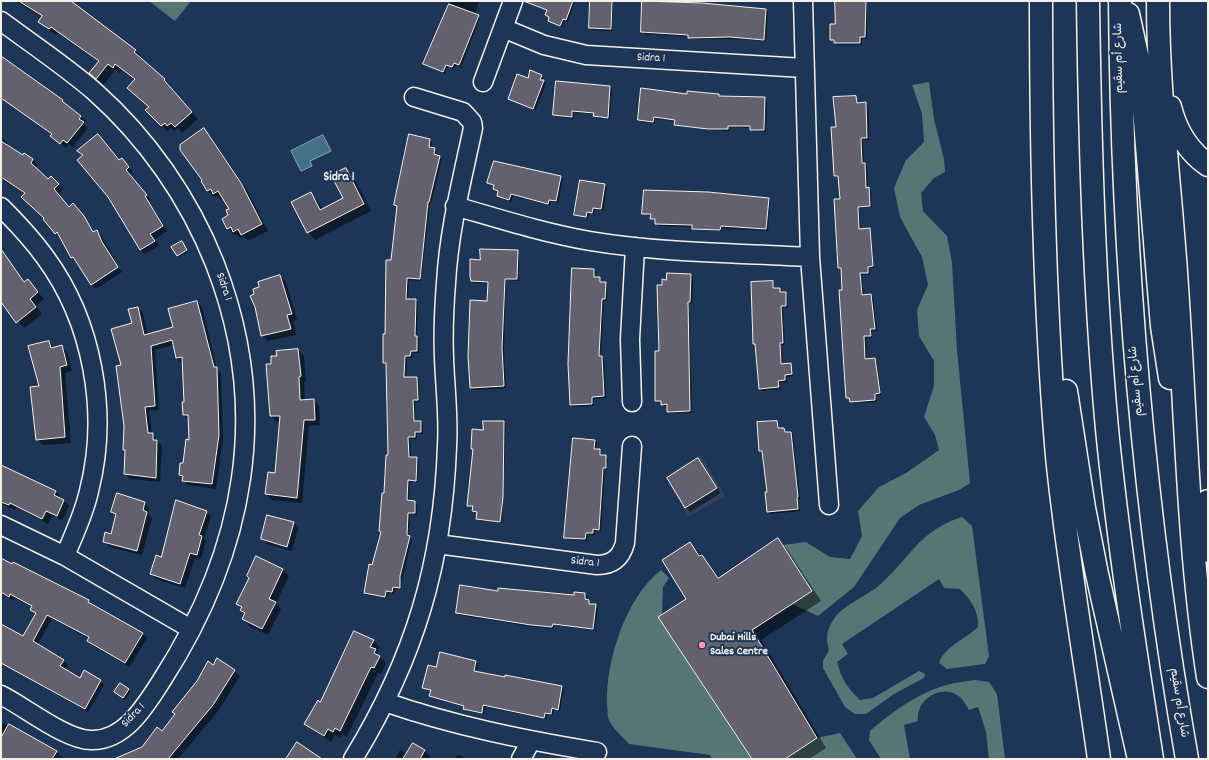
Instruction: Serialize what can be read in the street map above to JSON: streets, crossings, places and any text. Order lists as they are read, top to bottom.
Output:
{
  "streets": {
    "main road": ["شارع أم سقيم"],
    "street": ["Sidra 1"]
  },
  "districts": ["Sidra 1"],
  "places": ["Dubai Hills Sales Centre"]
}
